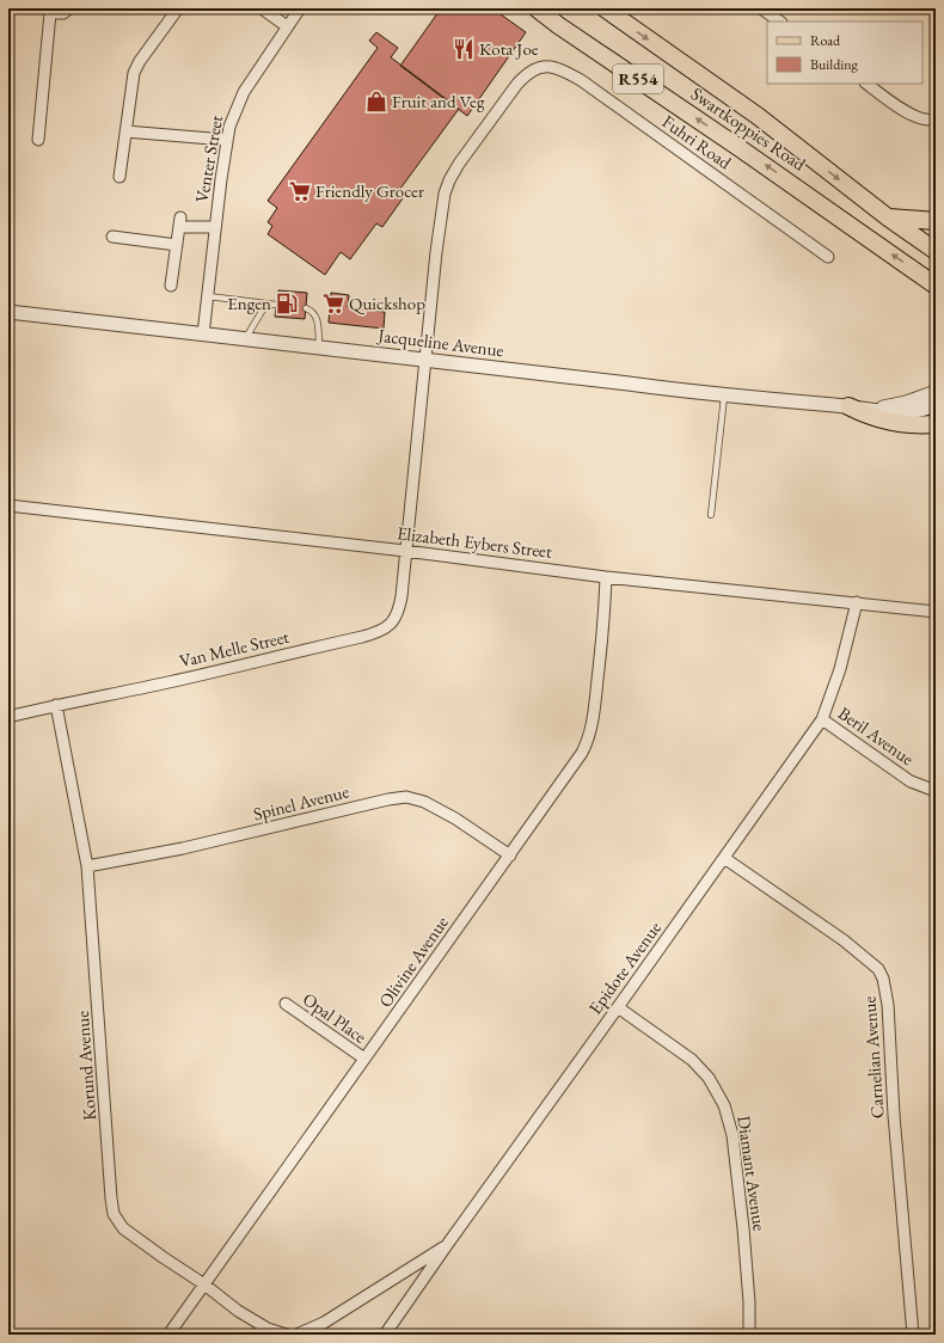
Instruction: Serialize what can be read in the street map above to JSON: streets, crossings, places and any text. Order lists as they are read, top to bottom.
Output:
{
  "streets": {
    "main road": ["R554", "Swartkoppies Road"],
    "street": [
      "Fuhri Road",
      "Venter Street",
      "Jacqueline Avenue",
      "Elizabeth Eybers Street",
      "Van Melle Street",
      "Beril Avenue",
      "Spinel Avenue",
      "Olivine Avenue",
      "Epidote Avenue",
      "Opal Place",
      "Carnelian Avenue",
      "Korund Avenue",
      "Diamant Avenue"
    ]
  },
  "crossings": [
    ["Fuhri Road", "Van Melle Street"],
    ["Venter Street", "Jacqueline Avenue"],
    ["Jacqueline Avenue", "Van Melle Street"],
    ["Elizabeth Eybers Street", "Van Melle Street"],
    ["Elizabeth Eybers Street", "Olivine Avenue"],
    ["Elizabeth Eybers Street", "Epidote Avenue"],
    ["Van Melle Street", "Korund Avenue"],
    ["Beril Avenue", "Epidote Avenue"],
    ["Spinel Avenue", "Olivine Avenue"],
    ["Spinel Avenue", "Korund Avenue"],
    ["Olivine Avenue", "Opal Place"],
    ["Olivine Avenue", "Korund Avenue"],
    ["Epidote Avenue", "Carnelian Avenue"],
    ["Epidote Avenue", "Diamant Avenue"]
  ],
  "places": {
    "restaurant": ["Kota Joe"],
    "shop": ["Fruit and Veg"],
    "supermarket": ["Friendly Grocer", "Quickshop"],
    "fuel station": ["Engen"]
  },
  "legend": ["Road", "Building"]
}
